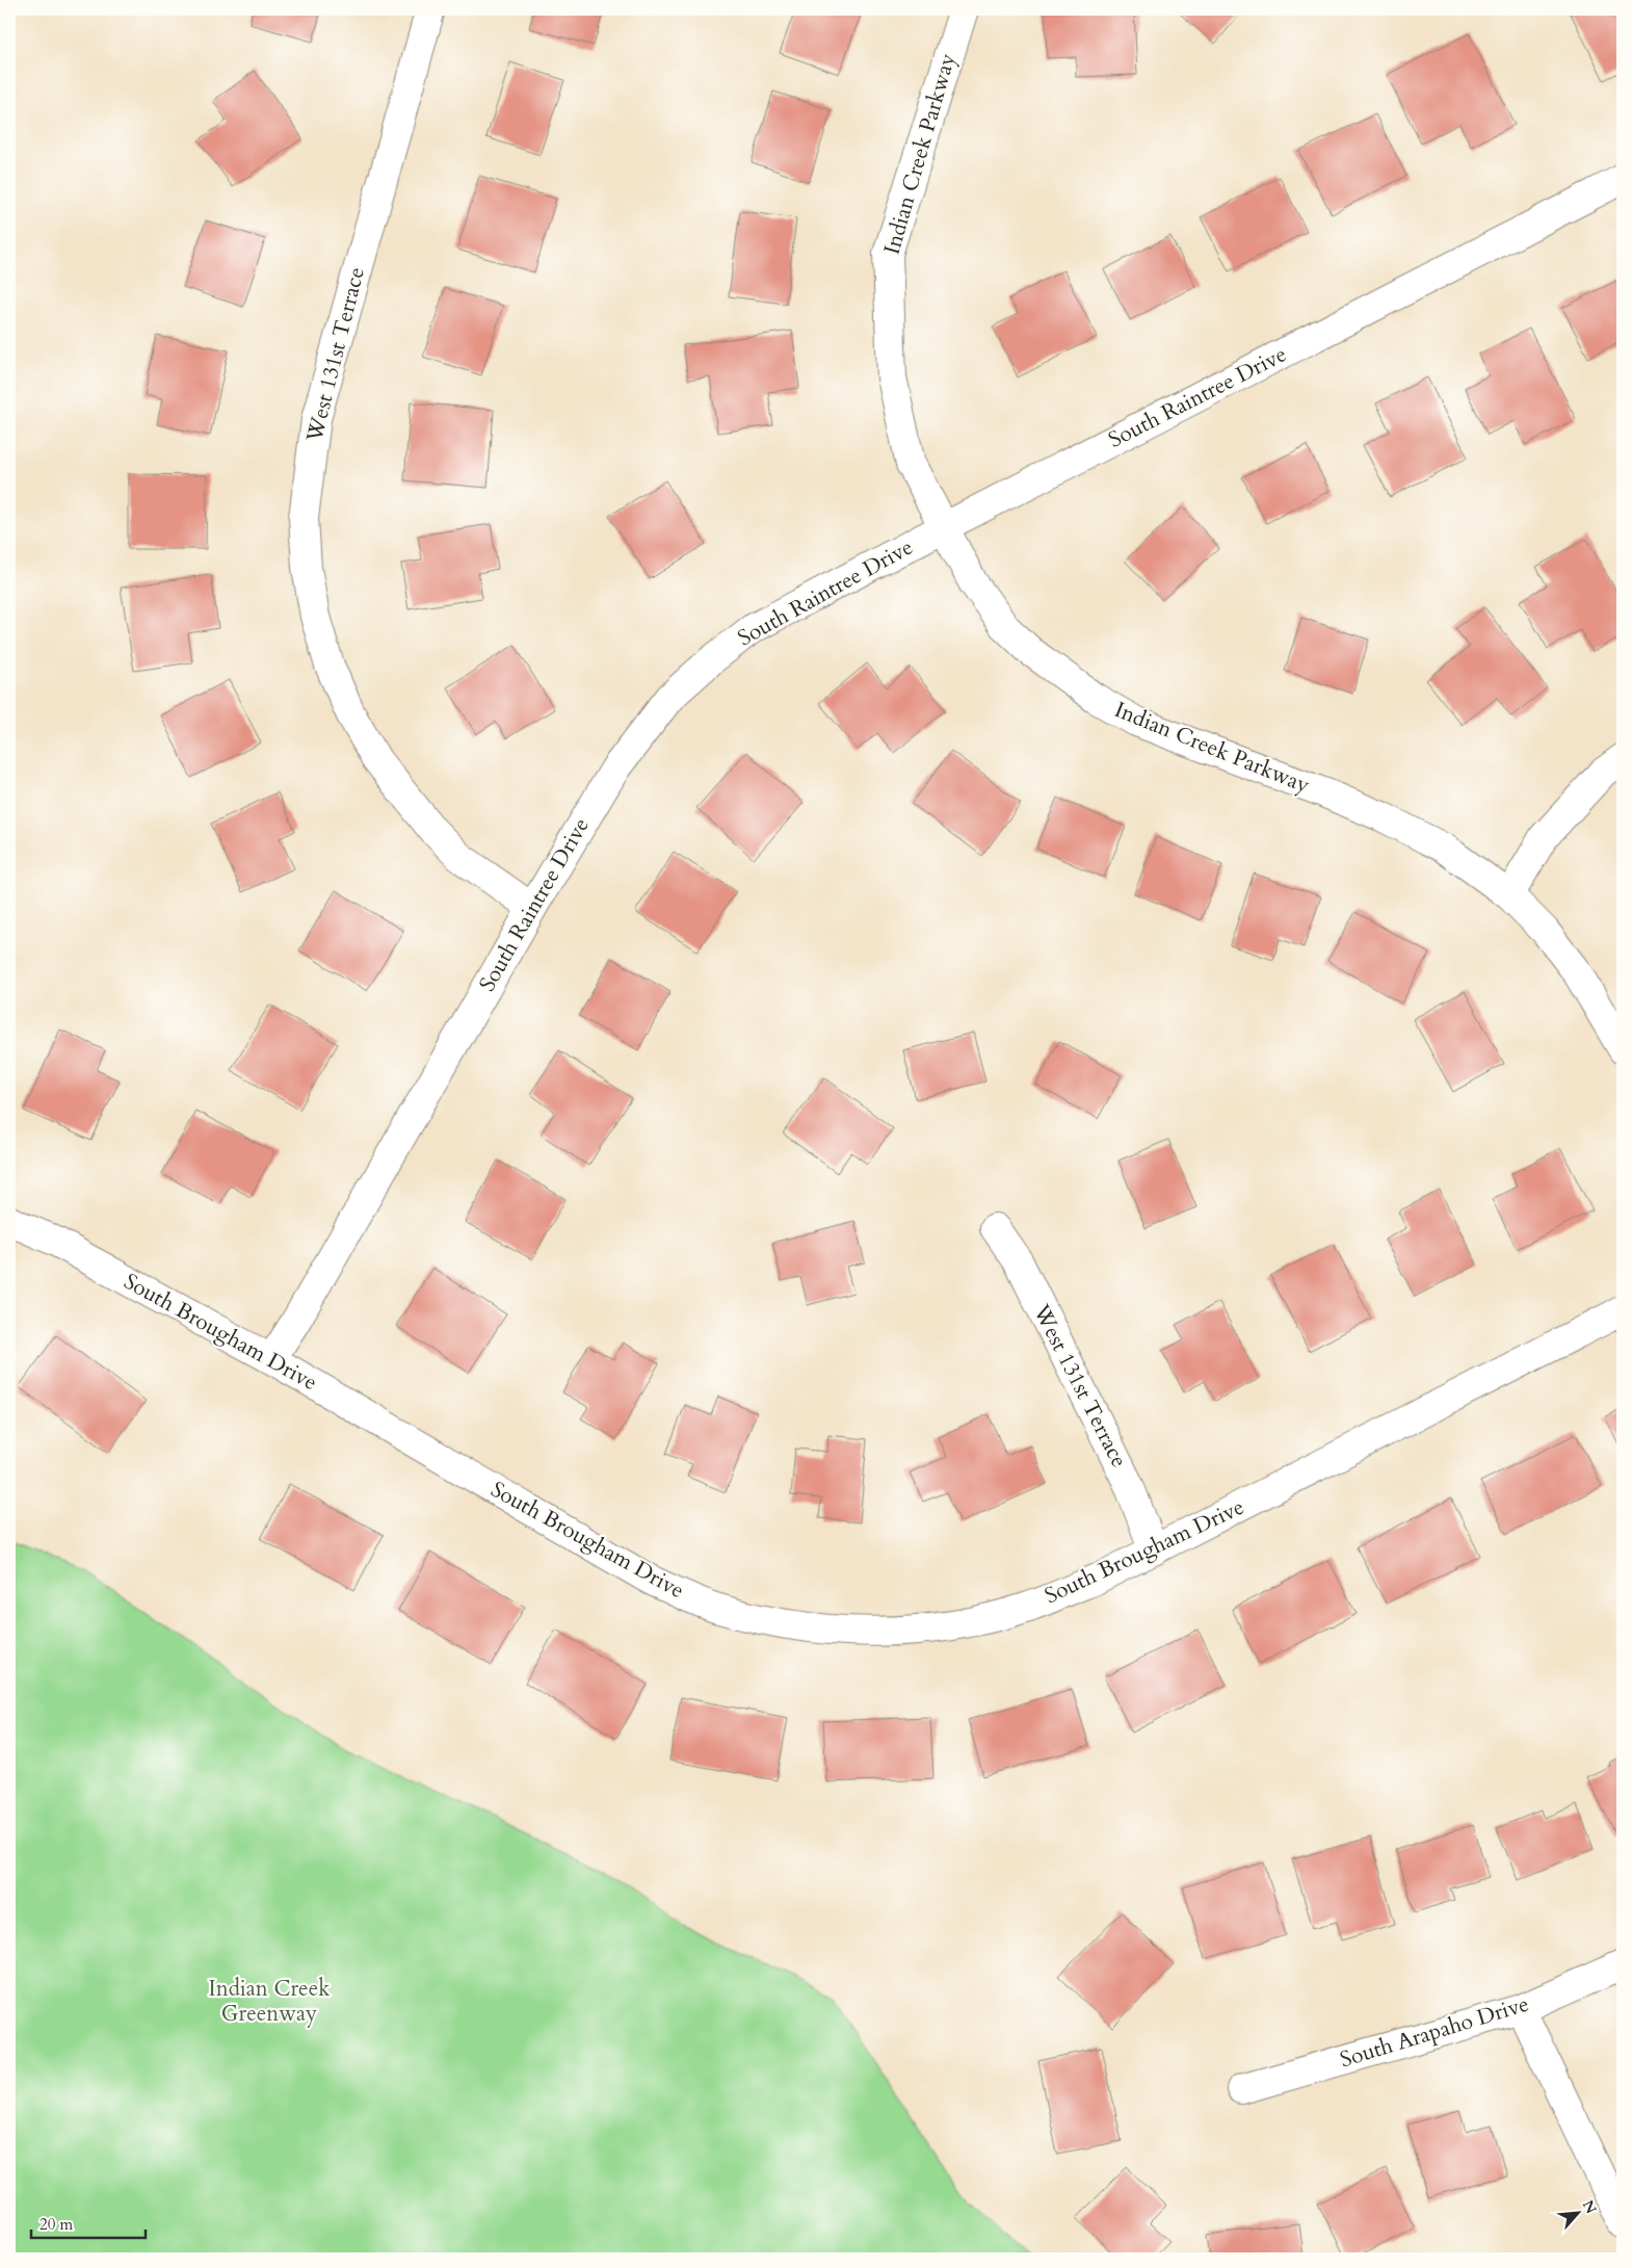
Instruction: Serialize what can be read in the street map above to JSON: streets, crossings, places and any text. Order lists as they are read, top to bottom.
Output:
{
  "streets": {
    "street": [
      "Indian Creek Parkway",
      "West 131st Terrace",
      "South Raintree Drive",
      "South Brougham Drive",
      "South Arapaho Drive"
    ]
  },
  "crossings": [
    ["Indian Creek Parkway", "South Raintree Drive"],
    ["West 131st Terrace", "South Raintree Drive"],
    ["West 131st Terrace", "South Brougham Drive"],
    ["South Raintree Drive", "South Brougham Drive"]
  ],
  "parks": ["Indian Creek Greenway"],
  "scale_bar": "20 m",
  "north": "top right"
}
